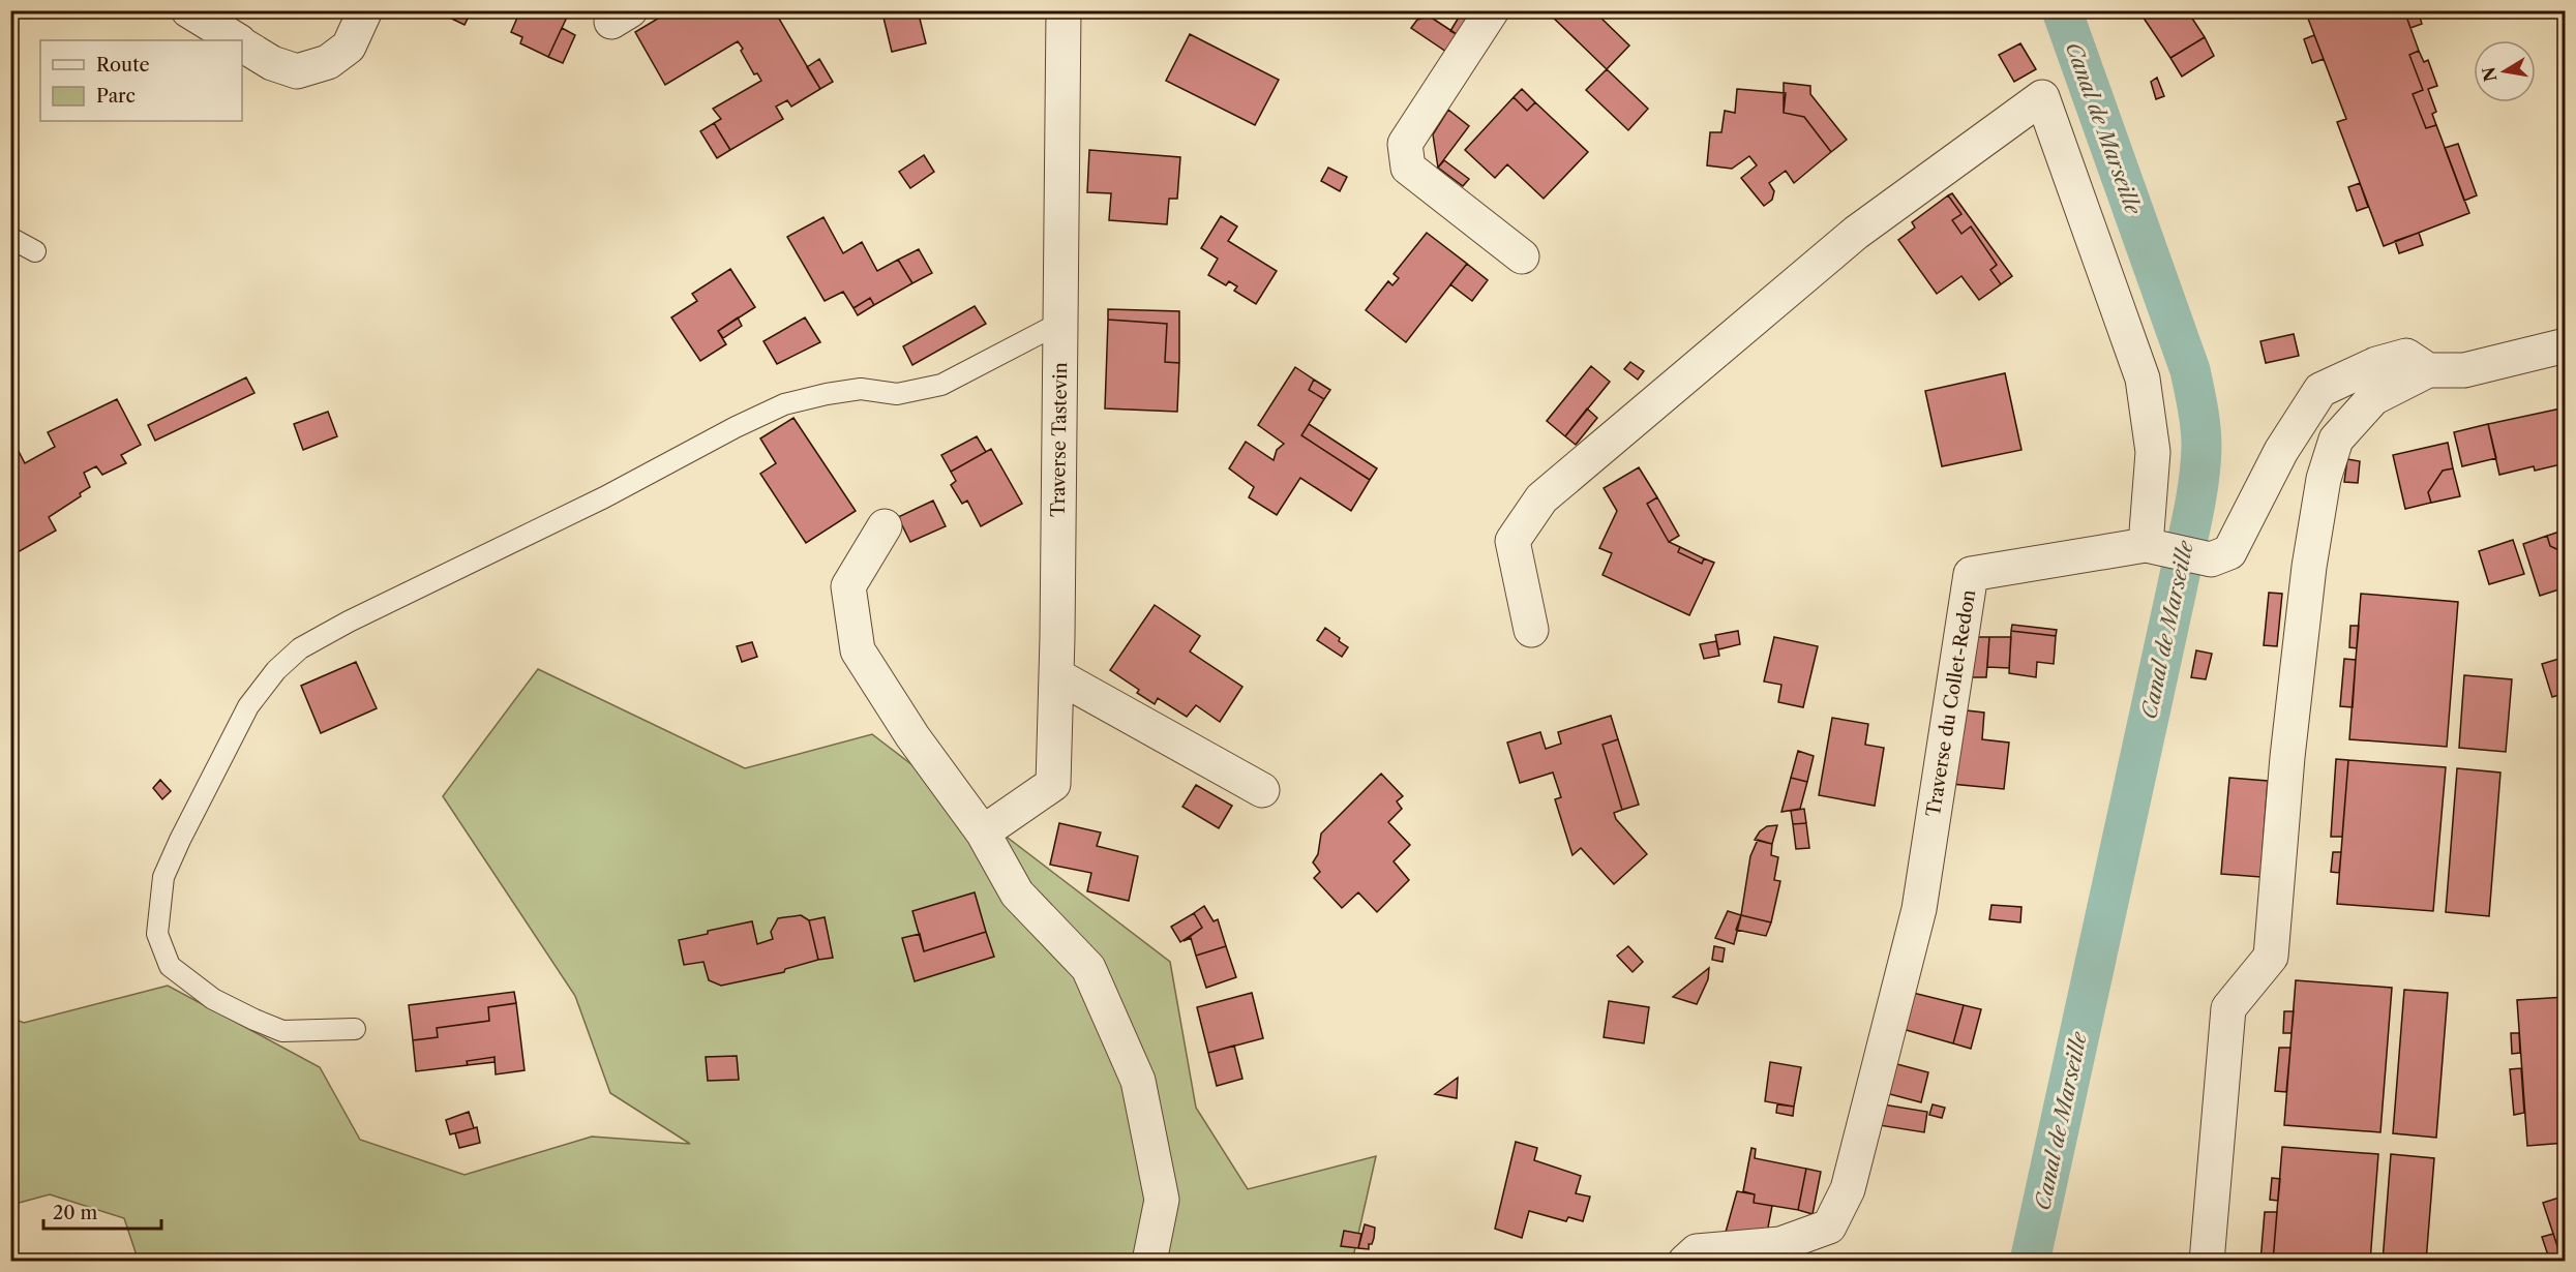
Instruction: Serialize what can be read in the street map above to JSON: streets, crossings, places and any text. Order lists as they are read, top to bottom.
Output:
{
  "streets": {
    "street": ["Traverse Tastevin", "Traverse du Collet-Redon"]
  },
  "water": ["Canal de Marseille"],
  "legend": ["Route", "Parc"],
  "scale_bar": "20 m",
  "north": "left"
}
